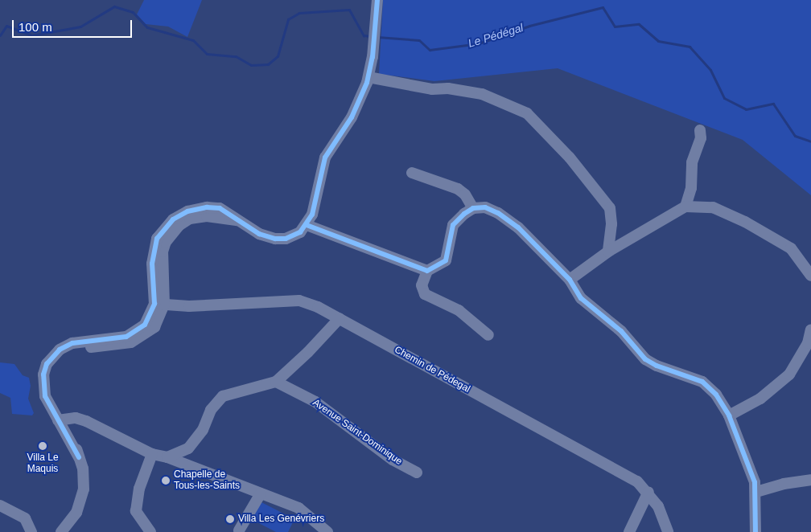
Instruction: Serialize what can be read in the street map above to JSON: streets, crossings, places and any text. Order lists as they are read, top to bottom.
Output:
{
  "streets": {
    "street": ["Chemin de Pédegal", "Avenue Saint-Dominique"]
  },
  "water": ["Le Pédégal"],
  "places": ["Villa Le Maquis", "Chapelle de Tous-les-Saints", "Villa Les Genévriers"],
  "scale_bar": "100 m"
}
